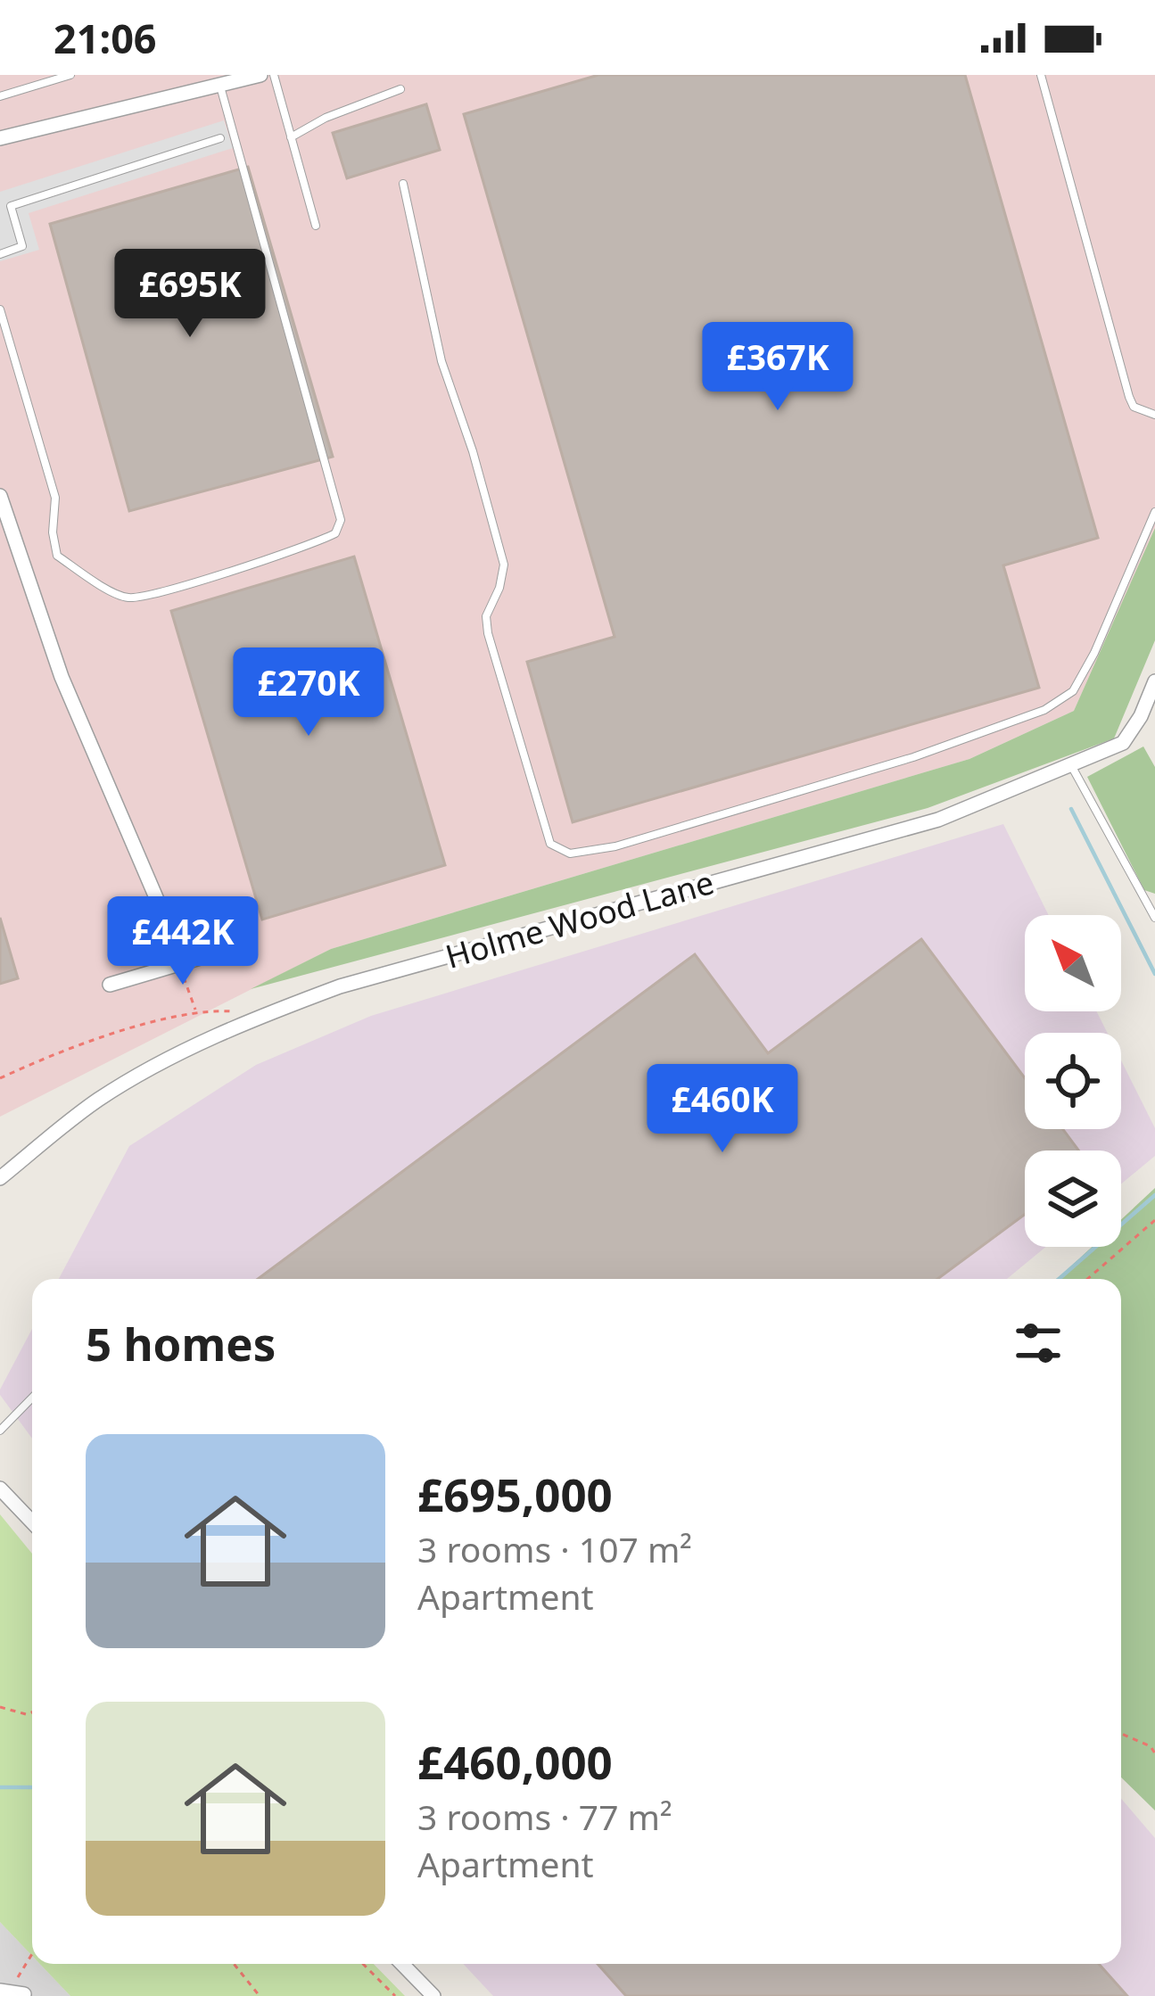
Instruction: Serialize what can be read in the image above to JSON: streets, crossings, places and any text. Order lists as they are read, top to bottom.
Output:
{
  "streets": {
    "street": ["Holme Wood Lane"]
  },
  "north": "top left",
  "page": {
    "status": "21:06",
    "price": [
      "£695K",
      "£367K",
      "£270K",
      "£442K",
      "£460K"
    ],
    "heading": "5 homes",
    "list": [
      {
        "name": "£695,000",
        "note": "3 rooms · 107 m² · Apartment"
      },
      {
        "name": "£460,000",
        "note": "3 rooms · 77 m² · Apartment"
      }
    ]
  }
}
